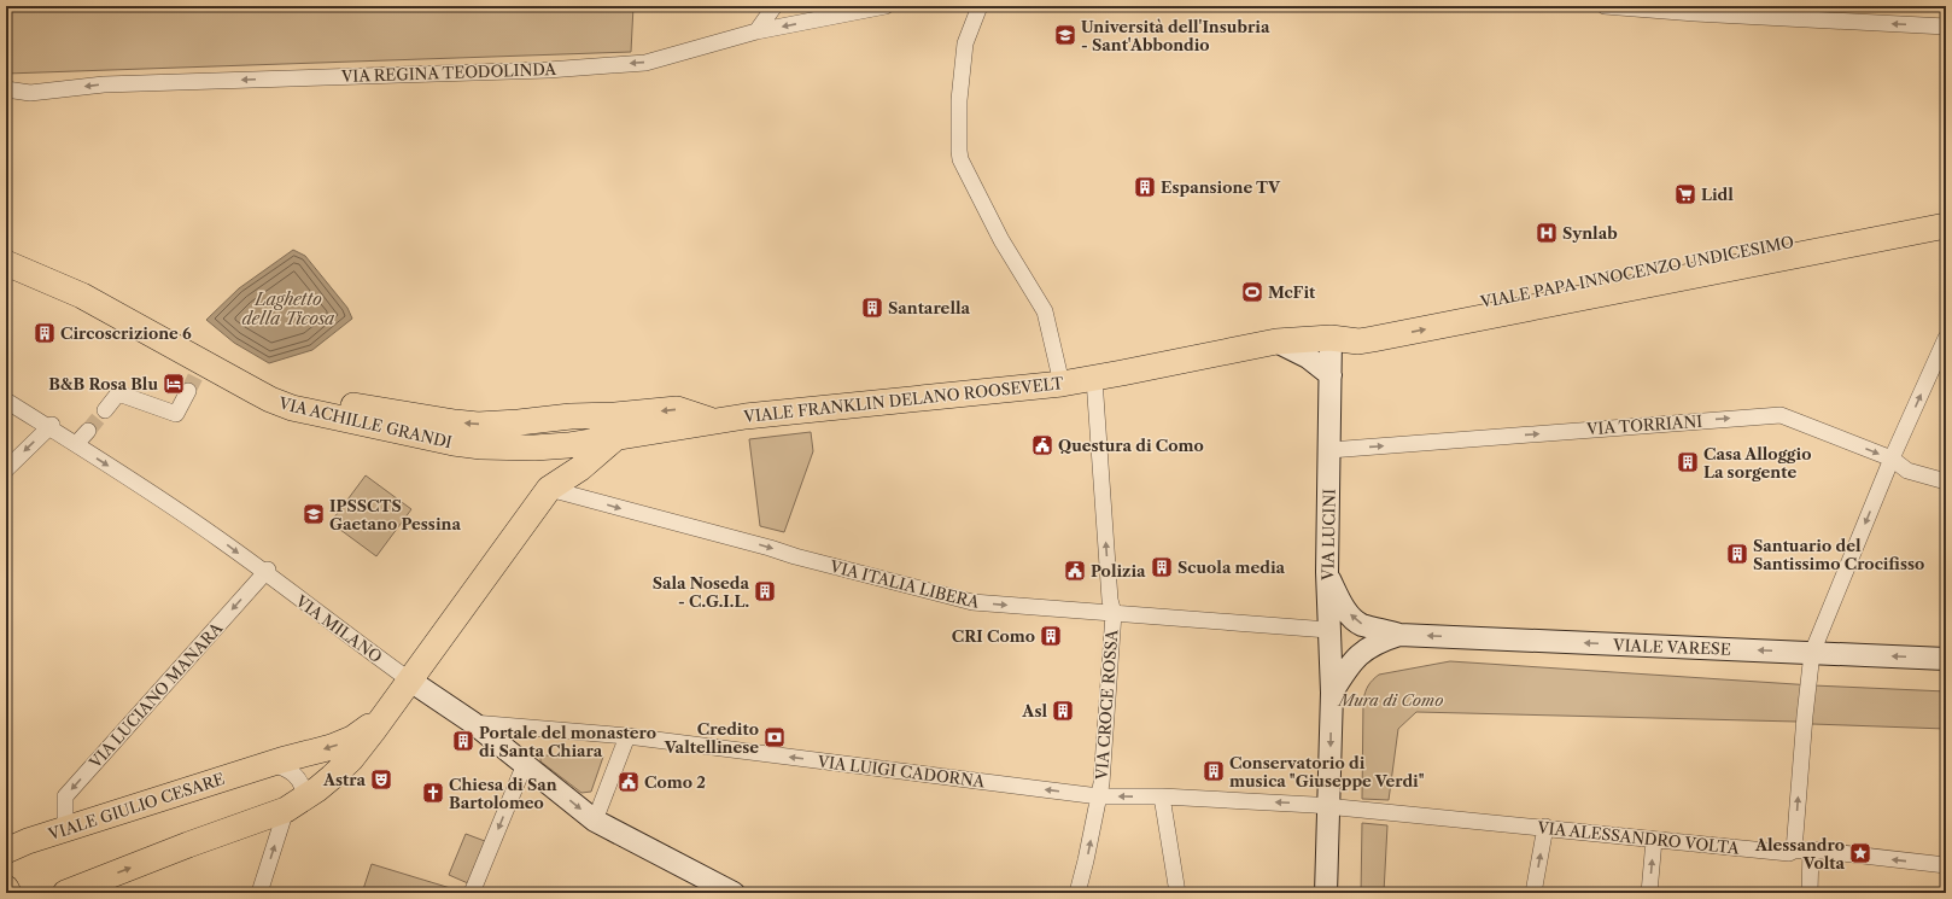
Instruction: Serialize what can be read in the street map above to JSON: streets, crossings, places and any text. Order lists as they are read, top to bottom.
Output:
{
  "streets": {
    "main road": [
      "VIALE PAPA INNOCENZO UNDICESIMO",
      "VIALE FRANKLIN DELANO ROOSEVELT",
      "VIA ACHILLE GRANDI",
      "VIALE GIULIO CESARE"
    ],
    "street": [
      "VIA REGINA TEODOLINDA",
      "VIA TORRIANI",
      "VIA LUCINI",
      "VIA ITALIA LIBERA",
      "VIA MILANO",
      "VIALE VARESE",
      "VIA LUCIANO MANARA",
      "VIA CROCE ROSSA",
      "VIA LUIGI CADORNA",
      "VIA ALESSANDRO VOLTA"
    ]
  },
  "crossings": [
    ["VIALE PAPA INNOCENZO UNDICESIMO", "VIALE FRANKLIN DELANO ROOSEVELT"],
    ["VIALE PAPA INNOCENZO UNDICESIMO", "VIA LUCINI"],
    ["VIALE PAPA INNOCENZO UNDICESIMO", "VIA CROCE ROSSA"],
    ["VIALE FRANKLIN DELANO ROOSEVELT", "VIA ACHILLE GRANDI"],
    ["VIALE FRANKLIN DELANO ROOSEVELT", "VIA ITALIA LIBERA"],
    ["VIALE FRANKLIN DELANO ROOSEVELT", "VIA MILANO"],
    ["VIALE FRANKLIN DELANO ROOSEVELT", "VIA CROCE ROSSA"],
    ["VIALE FRANKLIN DELANO ROOSEVELT", "VIALE GIULIO CESARE"],
    ["VIA TORRIANI", "VIA LUCINI"],
    ["VIA LUCINI", "VIA ITALIA LIBERA"],
    ["VIA LUCINI", "VIALE VARESE"],
    ["VIA LUCINI", "VIA LUIGI CADORNA"],
    ["VIA LUCINI", "VIA ALESSANDRO VOLTA"],
    ["VIA ITALIA LIBERA", "VIA CROCE ROSSA"],
    ["VIA MILANO", "VIA LUCIANO MANARA"],
    ["VIA MILANO", "VIA LUIGI CADORNA"],
    ["VIA MILANO", "VIALE GIULIO CESARE"],
    ["VIA LUCIANO MANARA", "VIALE GIULIO CESARE"],
    ["VIA CROCE ROSSA", "VIA LUIGI CADORNA"],
    ["VIA LUIGI CADORNA", "VIA ALESSANDRO VOLTA"]
  ],
  "one_way": [
    "VIA REGINA TEODOLINDA",
    "VIA TORRIANI",
    "VIA ITALIA LIBERA",
    "VIA MILANO",
    "VIALE VARESE",
    "VIA LUCIANO MANARA",
    "VIA CROCE ROSSA",
    "VIA LUIGI CADORNA"
  ],
  "water": ["Laghetto della Ticosa"],
  "parks": ["Mura di Como"],
  "places": {
    "school or university": ["Università dell'Insubria - Sant'Abbondio", "IPSSCTS Gaetano Pessina"],
    "building": [
      "Espansione TV",
      "Santarella",
      "Circoscrizione 6",
      "Casa Alloggio La sorgente",
      "Santuario del Santissimo Crocifisso",
      "Scuola media",
      "Sala Noseda - C.G.I.L.",
      "CRI Como",
      "Asl",
      "Portale del monastero di Santa Chiara",
      "Conservatorio di musica \"Giuseppe Verdi\""
    ],
    "supermarket": ["Lidl"],
    "hospital": ["Synlab"],
    "sports": ["McFit"],
    "hotel": ["B&B Rosa Blu"],
    "public building": ["Questura di Como", "Polizia", "Como 2"],
    "bank": ["Credito Valtellinese"],
    "theatre": ["Astra"],
    "church": ["Chiesa di San Bartolomeo"],
    "place": ["Alessandro Volta"]
  }
}
